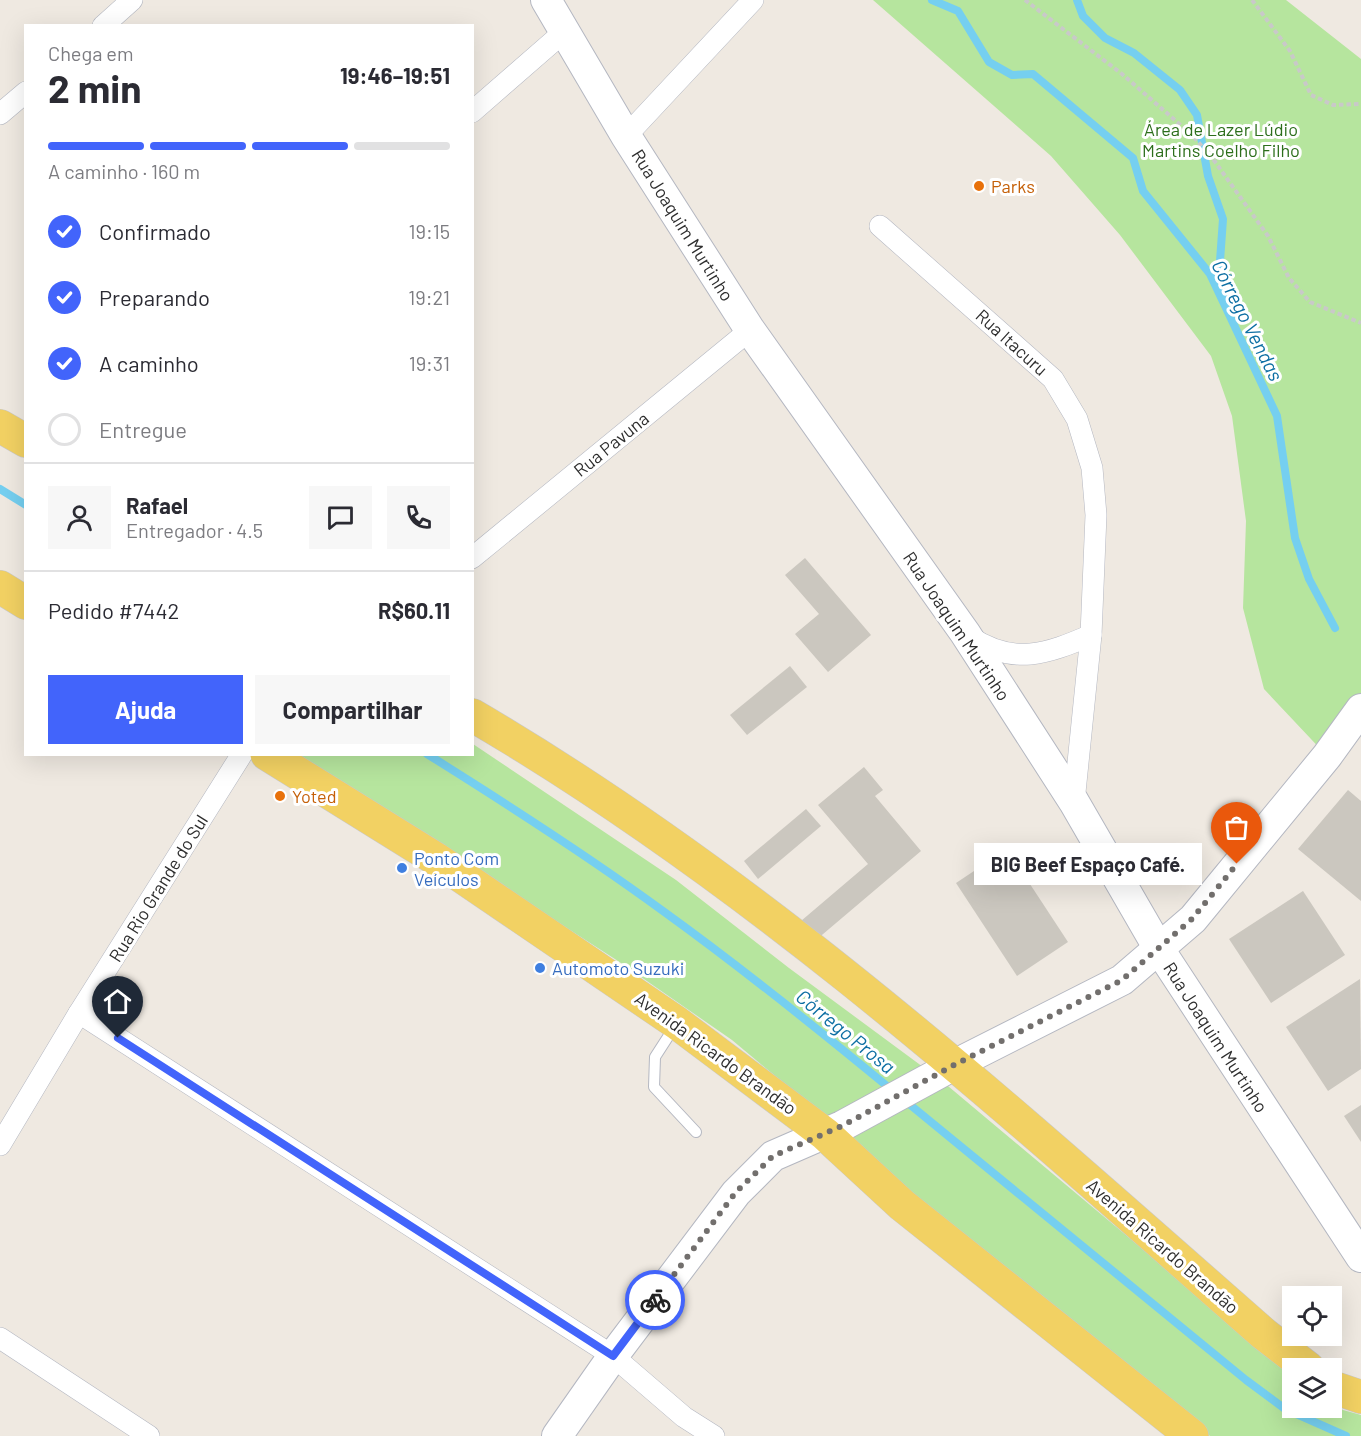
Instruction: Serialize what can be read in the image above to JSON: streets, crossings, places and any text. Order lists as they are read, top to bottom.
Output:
{
  "streets": {
    "main road": ["Rua Joaquim Murtinho", "Avenida Ricardo Brandão"],
    "street": ["Rua Itacuru", "Rua Pavuna", "Rua Rio Grande do Sul"]
  },
  "crossings": [
    ["Rua Joaquim Murtinho", "Rua Itacuru"],
    ["Rua Joaquim Murtinho", "Rua Pavuna"]
  ],
  "water": ["Córrego Vendas", "Córrego Prosa"],
  "parks": ["Área de Lazer Lúdio Martins Coelho Filho"],
  "places": [
    "Parks",
    "Yoted",
    "BIG Beef Espaço Café.",
    "Ponto Com Veículos",
    "Automoto Suzuki"
  ],
  "page": {
    "heading": ["2 min", "Chega em", "19:46–19:51"],
    "panel": [
      "Rafael",
      "Entregador · 4.5",
      "Pedido #7442",
      "R$60.11"
    ],
    "bar": "A caminho · 160 m",
    "list": [
      ["Confirmado", "19:15"],
      ["Preparando", "19:21"],
      ["A caminho", "19:31"],
      "Entregue"
    ],
    "buttons": ["Ajuda", "Compartilhar"],
    "bubble": "BIG Beef Espaço Café."
  }
}
